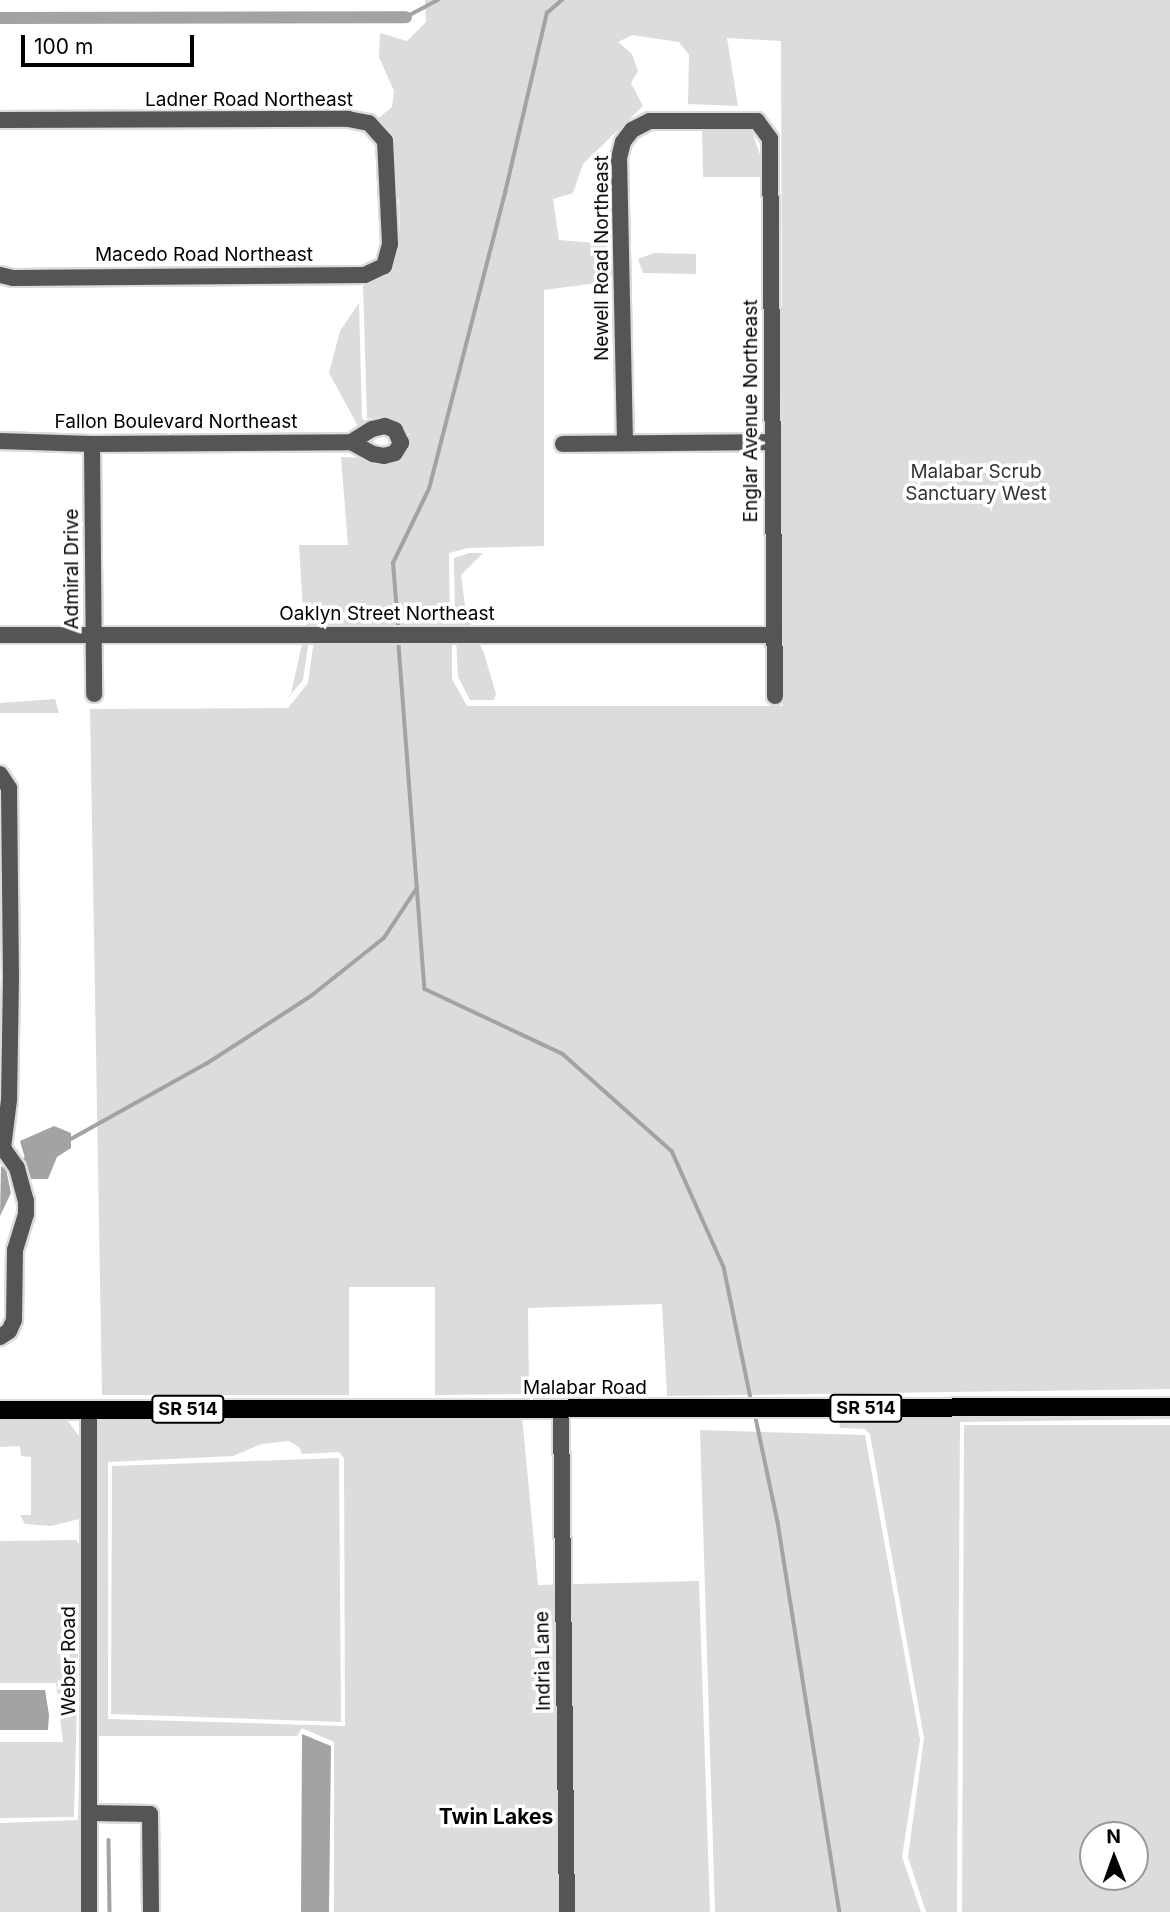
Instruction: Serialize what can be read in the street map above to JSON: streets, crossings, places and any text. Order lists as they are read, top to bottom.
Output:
{
  "streets": {
    "main road": ["Malabar Road", "SR 514"],
    "street": [
      "Ladner Road Northeast",
      "Macedo Road Northeast",
      "Newell Road Northeast",
      "Englar Avenue Northeast",
      "Fallon Boulevard Northeast",
      "Admiral Drive",
      "Oaklyn Street Northeast",
      "Weber Road",
      "Indria Lane"
    ]
  },
  "crossings": [
    ["Ladner Road Northeast", "Macedo Road Northeast"],
    ["Newell Road Northeast", "Englar Avenue Northeast"],
    ["Englar Avenue Northeast", "Oaklyn Street Northeast"],
    ["Fallon Boulevard Northeast", "Admiral Drive"],
    ["Admiral Drive", "Oaklyn Street Northeast"],
    ["Malabar Road", "Weber Road"],
    ["Malabar Road", "Indria Lane"]
  ],
  "districts": ["Twin Lakes"],
  "parks": ["Malabar Scrub Sanctuary West"],
  "scale_bar": "100 m",
  "north": "top"
}
